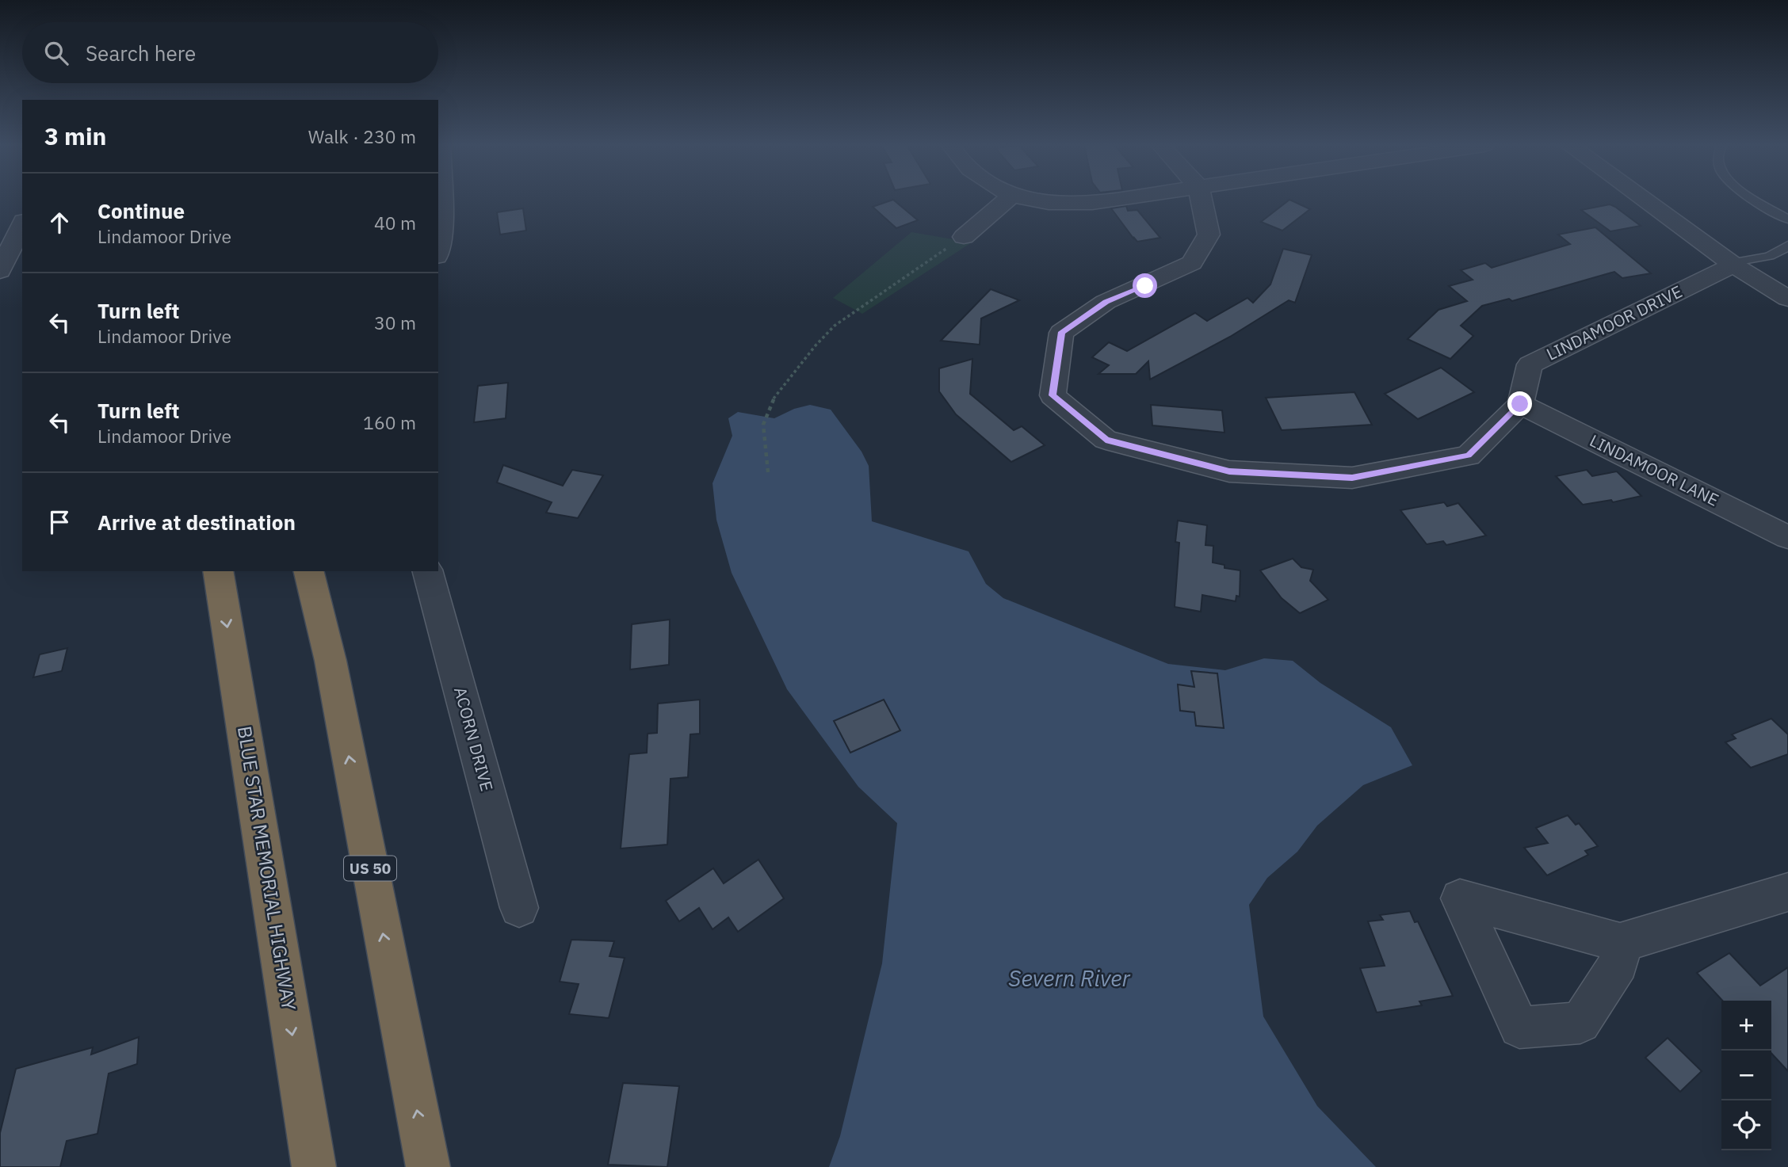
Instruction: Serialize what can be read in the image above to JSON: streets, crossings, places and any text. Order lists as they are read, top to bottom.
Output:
{
  "streets": {
    "highway": ["BLUE STAR MEMORIAL HIGHWAY", "US 50"],
    "street": ["LINDAMOOR DRIVE", "LINDAMOOR LANE", "ACORN DRIVE"]
  },
  "crossings": [
    ["LINDAMOOR DRIVE", "LINDAMOOR LANE"]
  ],
  "water": ["Severn River"],
  "page": {
    "search": "Search here",
    "heading": ["3 min", "Walk · 230 m"],
    "list": [
      ["Continue", "Lindamoor Drive", "40 m"],
      ["Turn left", "Lindamoor Drive", "30 m"],
      ["Turn left", "Lindamoor Drive", "160 m"],
      "Arrive at destination"
    ],
    "map_buttons": ["+", "−"]
  }
}
